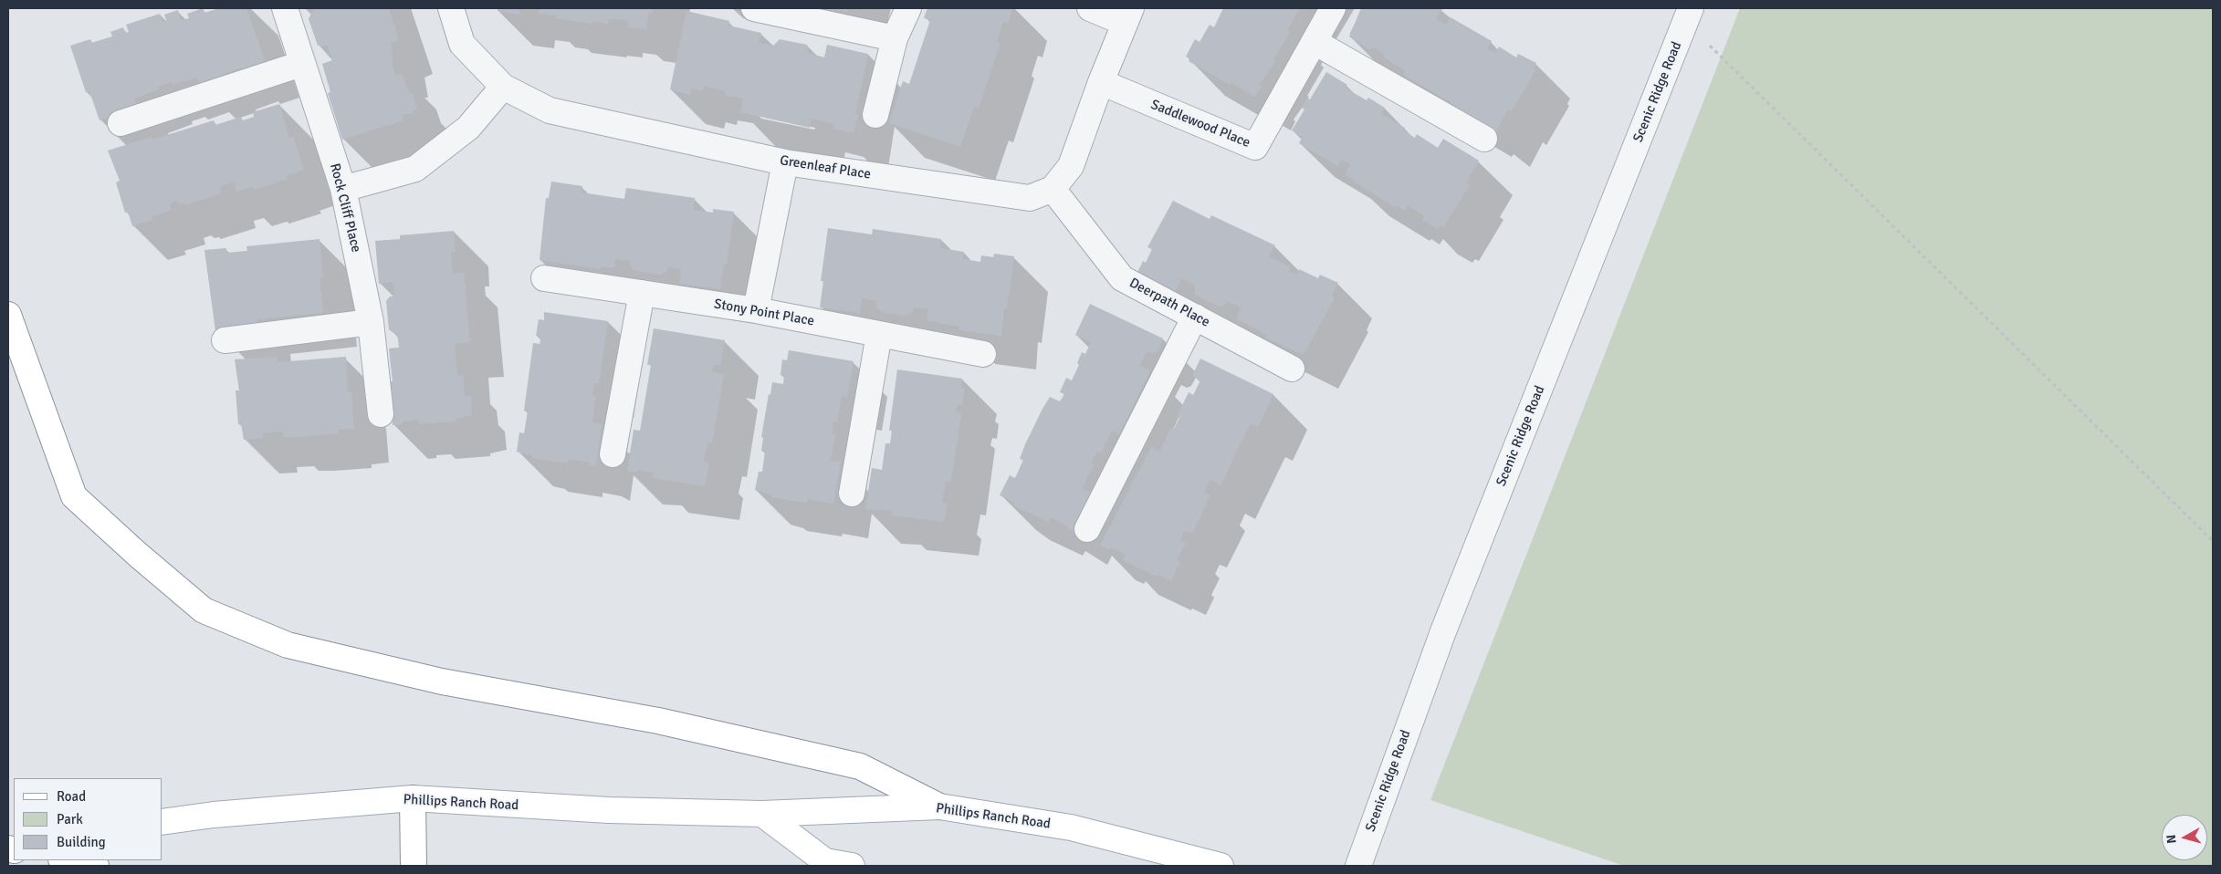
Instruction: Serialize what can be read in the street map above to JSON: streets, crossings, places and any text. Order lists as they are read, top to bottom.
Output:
{
  "streets": {
    "main road": ["Phillips Ranch Road"],
    "street": [
      "Scenic Ridge Road",
      "Saddlewood Place",
      "Greenleaf Place",
      "Rock Cliff Place",
      "Deerpath Place",
      "Stony Point Place"
    ]
  },
  "crossings": [
    ["Saddlewood Place", "Greenleaf Place"],
    ["Greenleaf Place", "Deerpath Place"]
  ],
  "legend": ["Road", "Park", "Building"],
  "north": "left"
}
